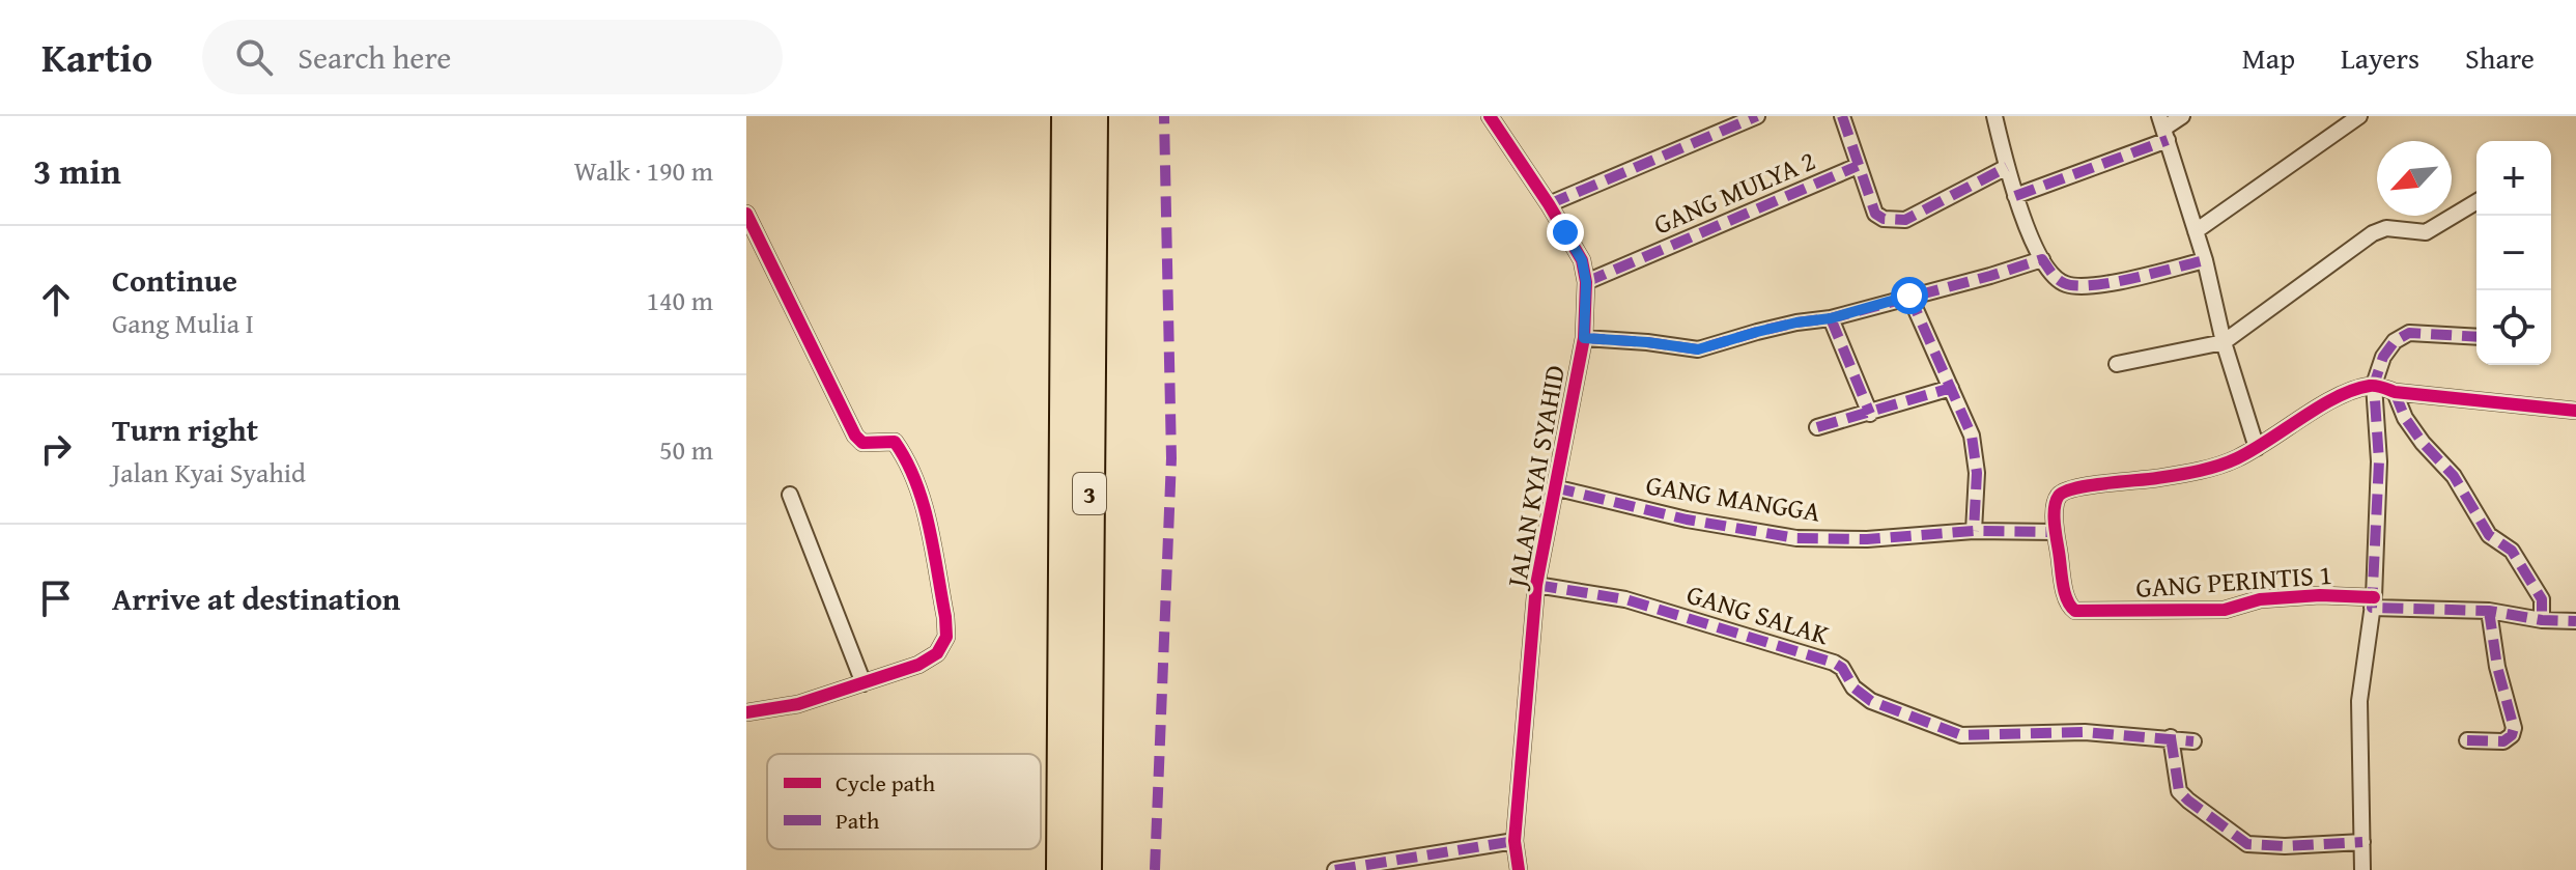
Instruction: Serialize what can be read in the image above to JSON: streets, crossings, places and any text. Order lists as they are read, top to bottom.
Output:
{
  "streets": {
    "highway": ["3"],
    "street": [
      "GANG MULYA 2",
      "JALAN KYAI SYAHID",
      "GANG MANGGA",
      "GANG PERINTIS 1",
      "GANG SALAK"
    ]
  },
  "crossings": [
    ["GANG MULYA 2", "JALAN KYAI SYAHID"],
    ["JALAN KYAI SYAHID", "GANG MANGGA"],
    ["JALAN KYAI SYAHID", "GANG SALAK"],
    ["GANG MANGGA", "GANG PERINTIS 1"]
  ],
  "legend": ["Cycle path", "Path"],
  "north": "bottom left",
  "page": {
    "header": "Kartio",
    "search": "Search here",
    "nav": ["Map", "Layers", "Share"],
    "heading": ["3 min", "Walk · 190 m"],
    "map_buttons": ["+", "−"],
    "list": [
      ["Continue", "Gang Mulia I", "140 m"],
      ["Turn right", "Jalan Kyai Syahid", "50 m"],
      "Arrive at destination"
    ]
  }
}
